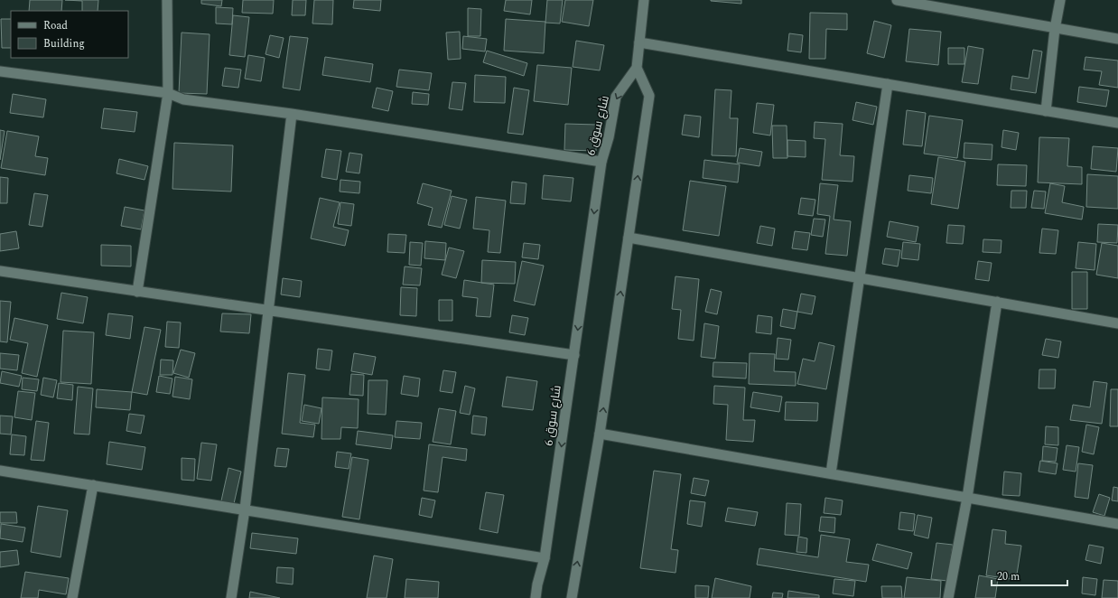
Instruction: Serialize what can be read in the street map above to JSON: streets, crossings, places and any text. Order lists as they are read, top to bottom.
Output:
{
  "streets": {
    "street": ["شارع سوق 6"]
  },
  "legend": ["Road", "Building"],
  "scale_bar": "20 m"
}
